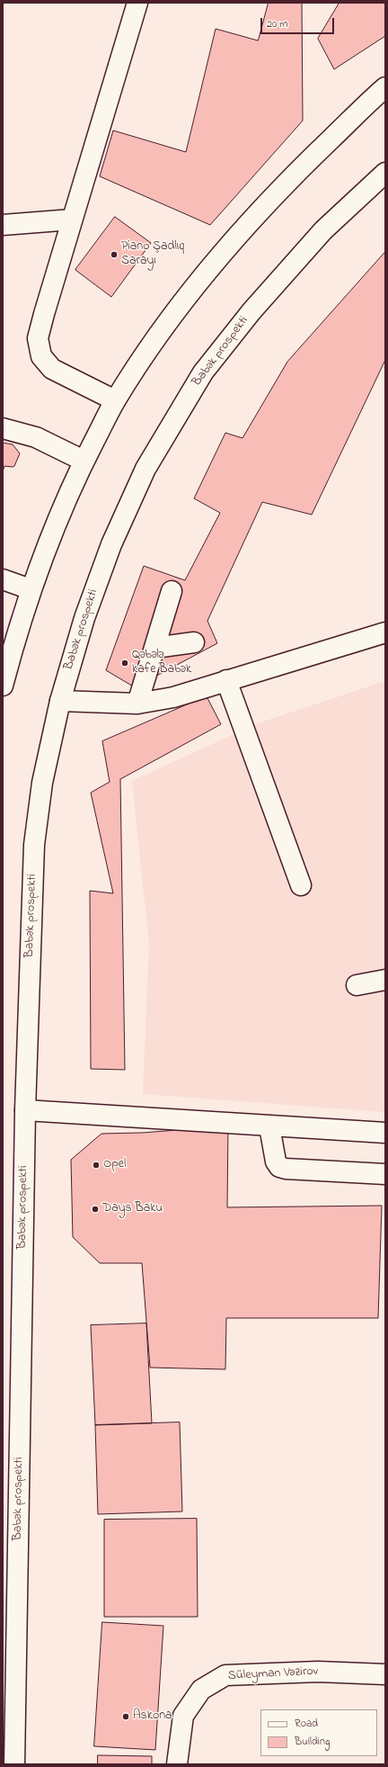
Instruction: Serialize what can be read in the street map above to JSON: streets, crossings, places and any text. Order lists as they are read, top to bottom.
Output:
{
  "streets": {
    "main road": ["Babək prospekti", "Süleyman Vəzirov"]
  },
  "places": [
    "Piano Şadlıq Sarayı",
    "Qəbələ kafe Babək",
    "Opel",
    "Days Baku",
    "Askona"
  ],
  "legend": ["Road", "Building"],
  "scale_bar": "20 m"
}
